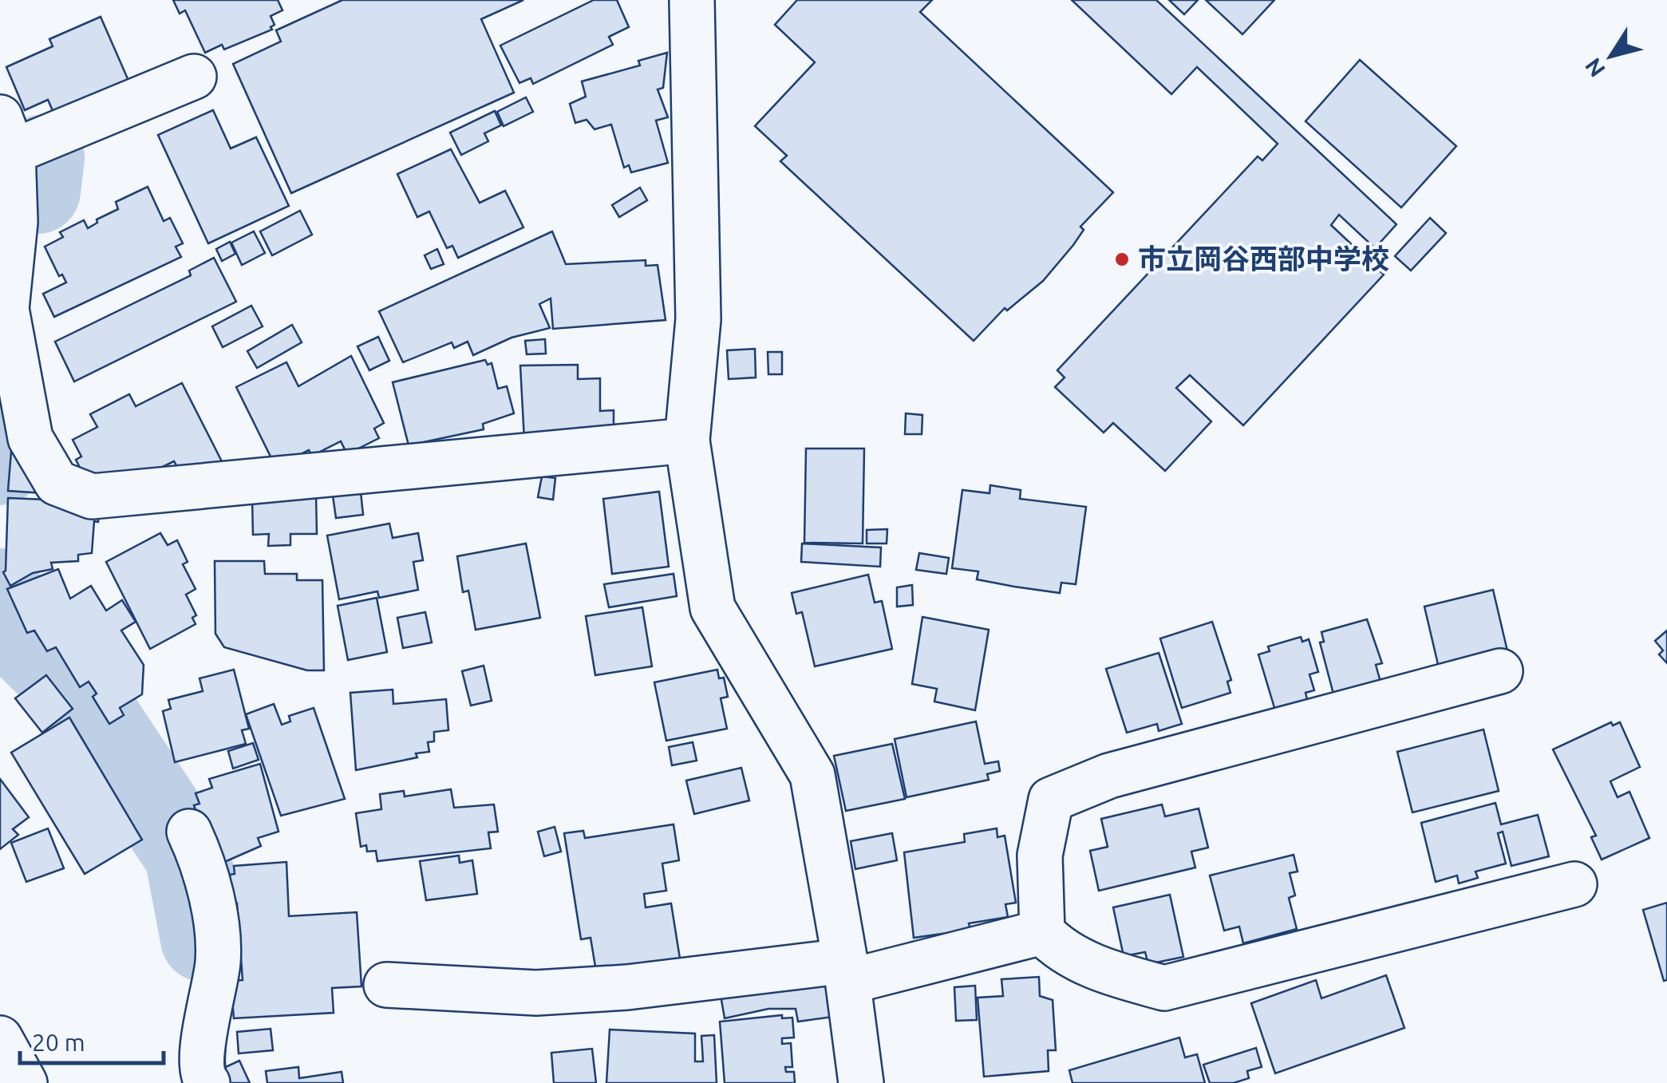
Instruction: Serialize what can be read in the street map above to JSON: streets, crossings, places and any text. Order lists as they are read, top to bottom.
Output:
{
  "places": ["市立岡谷西部中学校"],
  "scale_bar": "20 m",
  "north": "bottom left"
}
